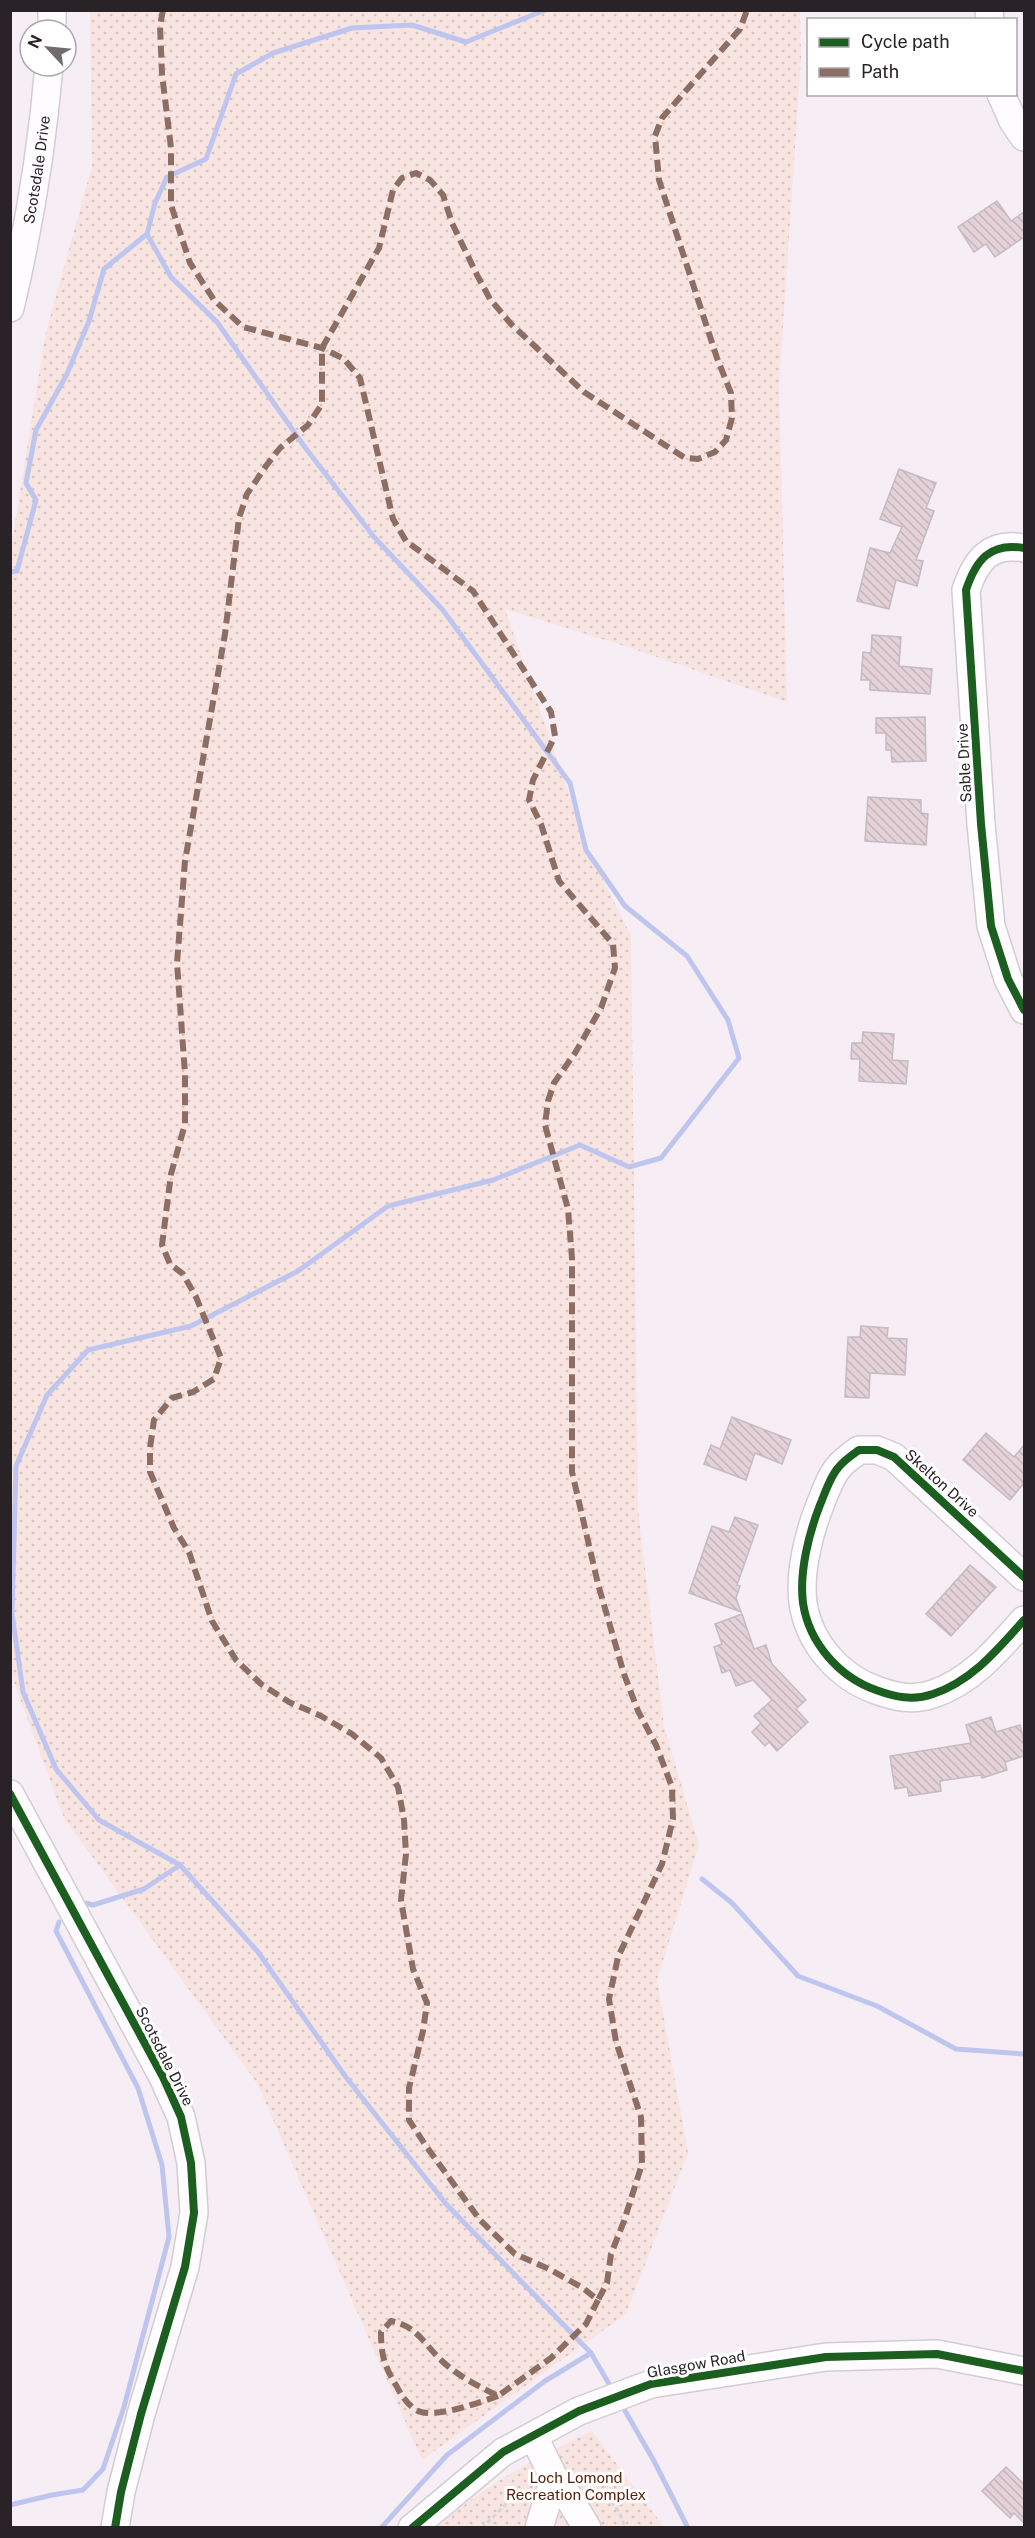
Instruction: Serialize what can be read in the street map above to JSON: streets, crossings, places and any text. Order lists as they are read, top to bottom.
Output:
{
  "streets": {
    "street": [
      "Scotsdale Drive",
      "Sable Drive",
      "Skelton Drive",
      "Glasgow Road"
    ]
  },
  "parks": ["Loch Lomond Recreation Complex"],
  "legend": ["Cycle path", "Path"],
  "north": "top left"
}
